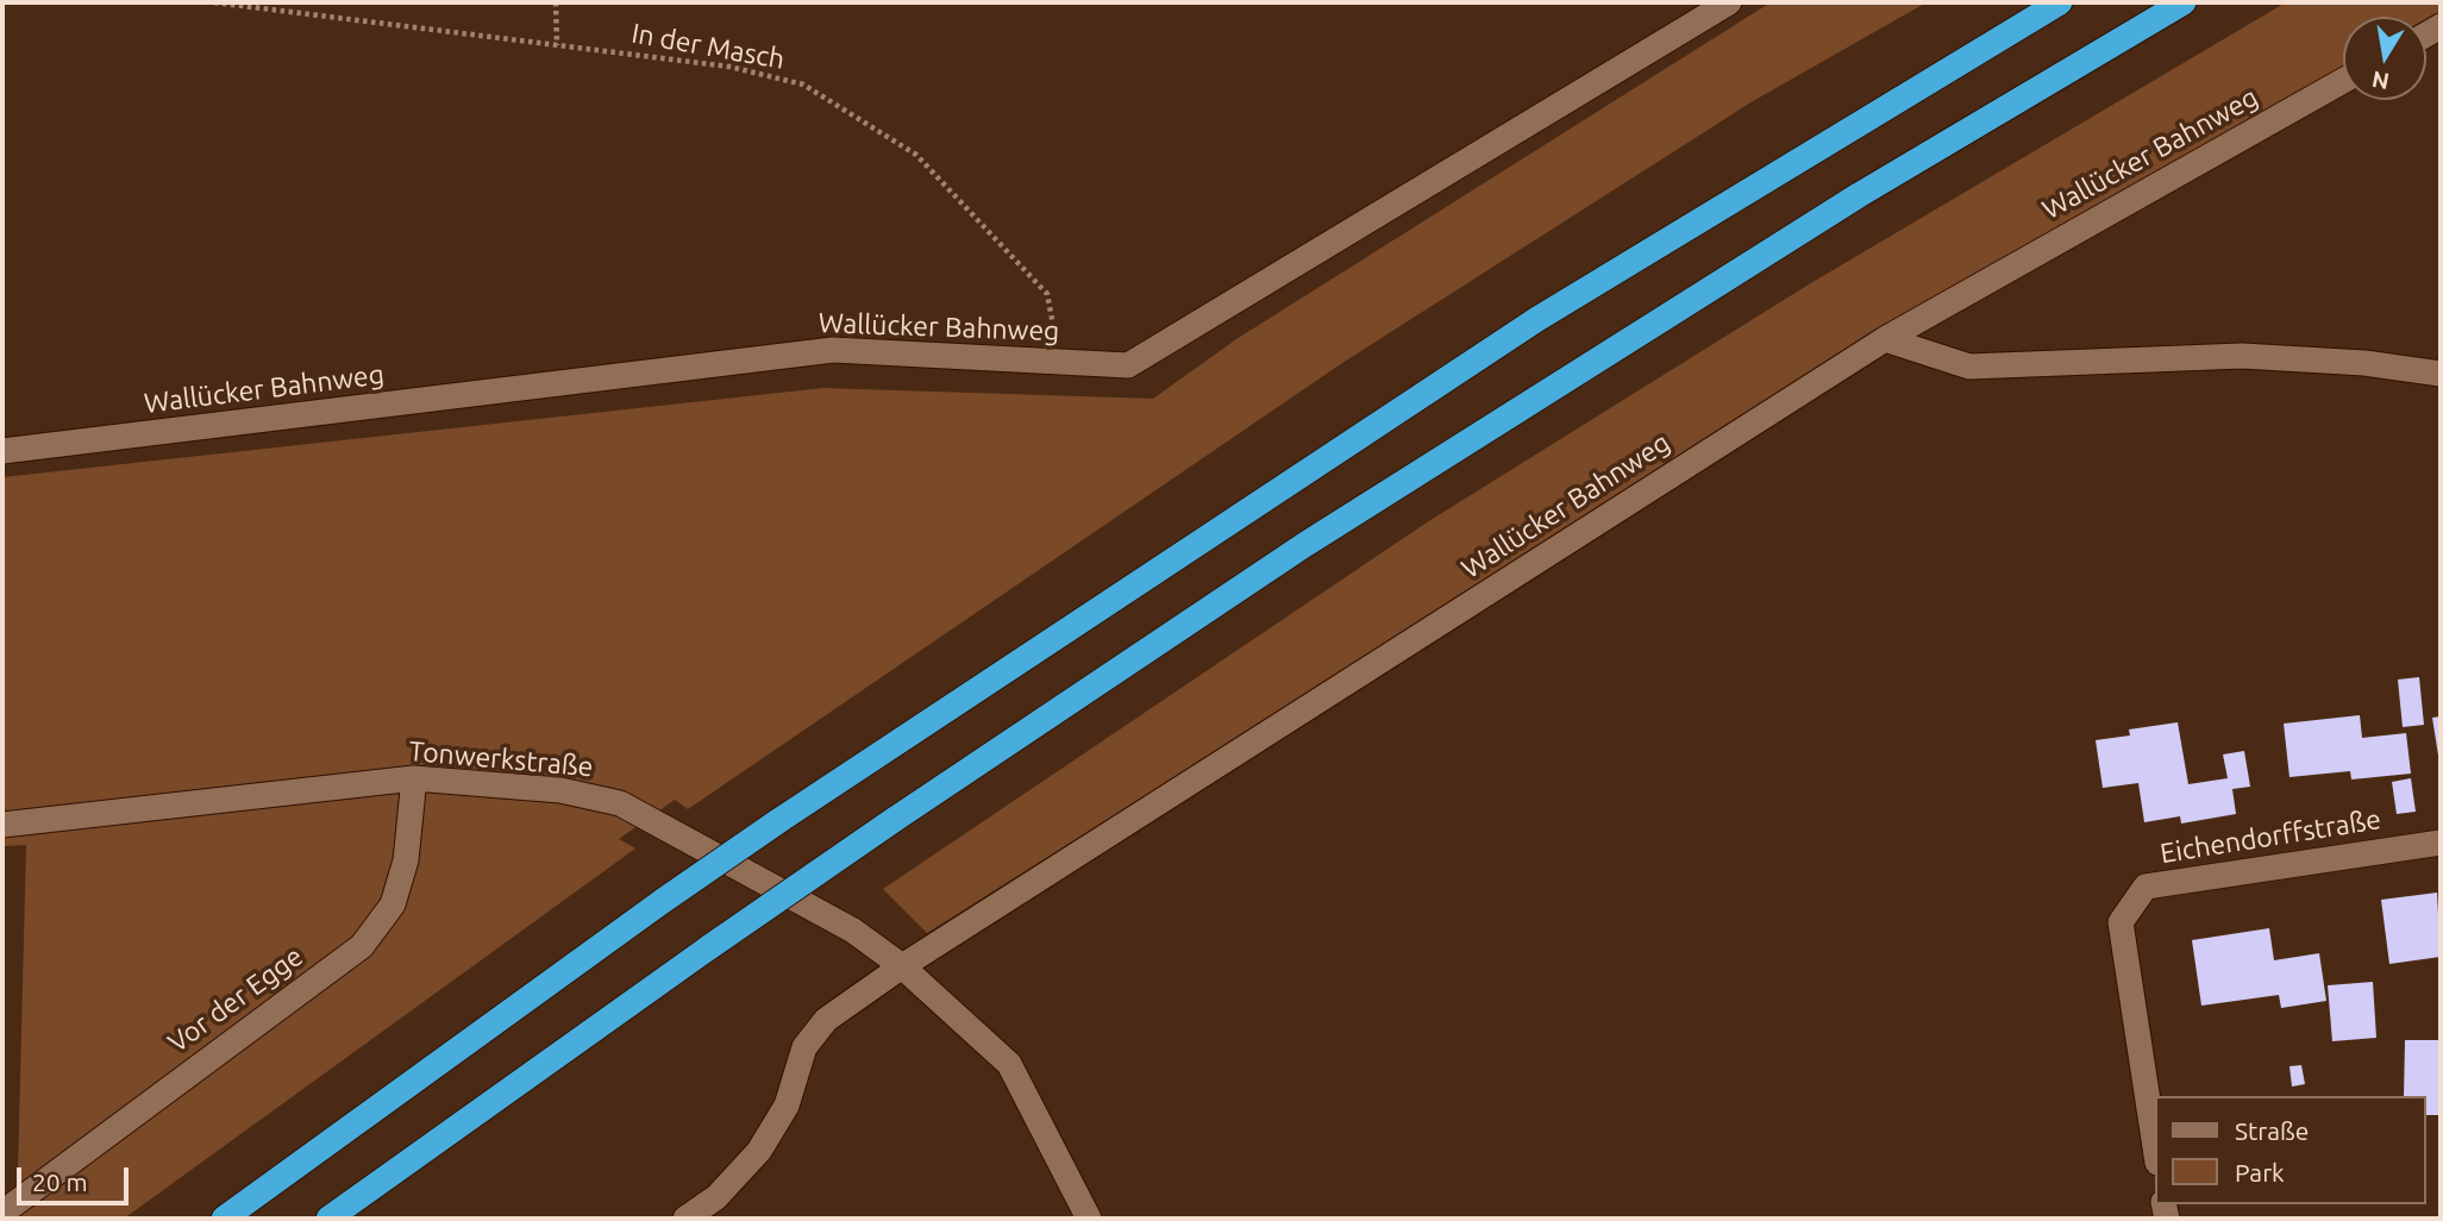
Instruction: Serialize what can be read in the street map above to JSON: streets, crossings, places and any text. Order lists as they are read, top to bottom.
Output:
{
  "streets": {
    "street": [
      "Wallücker Bahnweg",
      "Tonwerkstraße",
      "Eichendorffstraße",
      "Vor der Egge"
    ],
    "path": ["In der Masch"]
  },
  "crossings": [
    ["In der Masch", "Wallücker Bahnweg"],
    ["Wallücker Bahnweg", "Tonwerkstraße"],
    ["Tonwerkstraße", "Vor der Egge"]
  ],
  "legend": ["Straße", "Park"],
  "scale_bar": "20 m",
  "north": "bottom"
}
